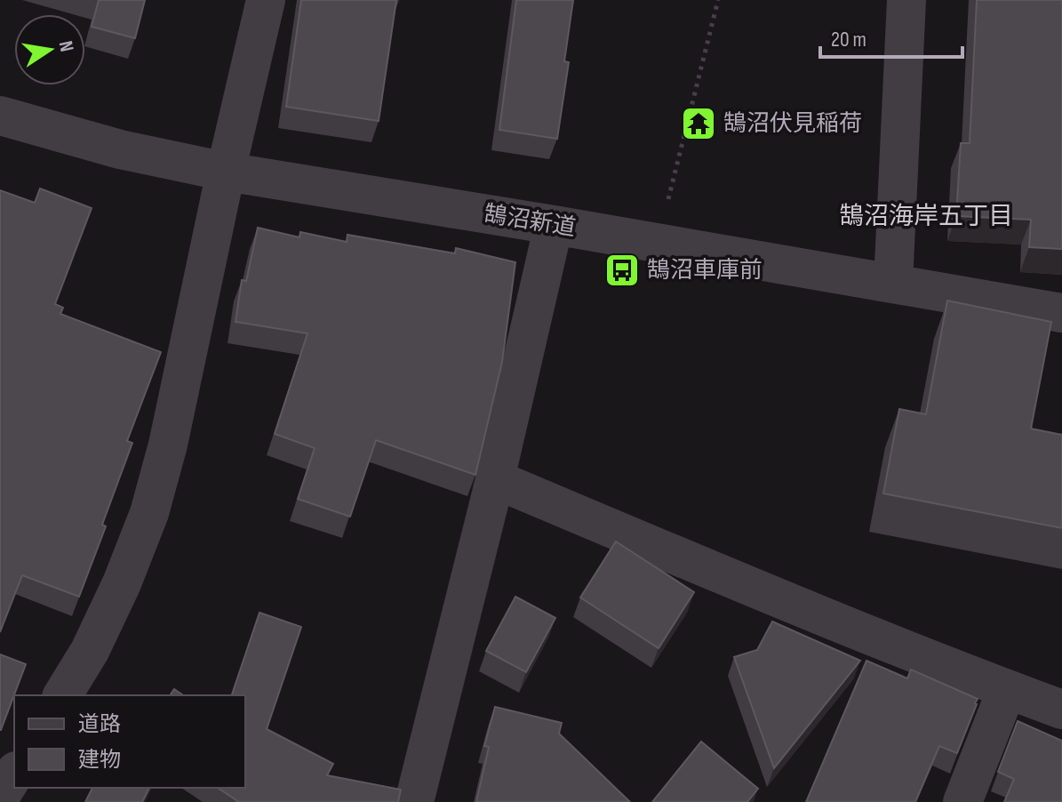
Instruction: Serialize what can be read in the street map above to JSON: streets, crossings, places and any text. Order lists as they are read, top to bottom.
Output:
{
  "streets": {
    "street": ["鵠沼新道"]
  },
  "districts": ["鵠沼海岸五丁目"],
  "places": {
    "temple": ["鵠沼伏見稲荷"],
    "bus stop": ["鵠沼車庫前"]
  },
  "legend": ["道路", "建物"],
  "scale_bar": "20 m",
  "north": "right"
}
